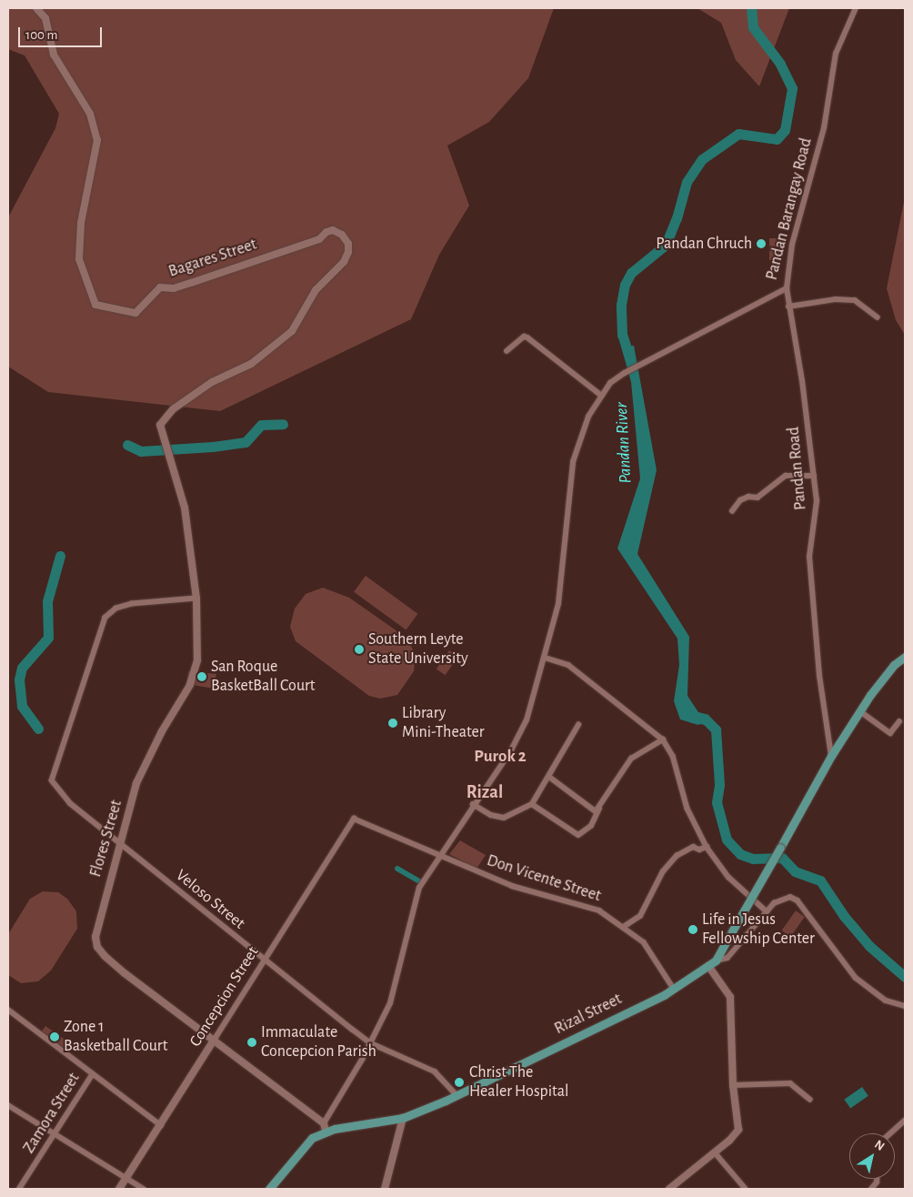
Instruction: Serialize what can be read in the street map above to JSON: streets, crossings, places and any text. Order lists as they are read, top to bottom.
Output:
{
  "streets": {
    "main road": ["Rizal Street"],
    "street": [
      "Pandan Barangay Road",
      "Bagares Street",
      "Pandan Road",
      "Flores Street",
      "Don Vicente Street",
      "Veloso Street",
      "Concepcion Street",
      "Zamora Street"
    ]
  },
  "crossings": [
    ["Pandan Barangay Road", "Pandan Road"],
    ["Pandan Barangay Road", "Flores Street"],
    ["Pandan Barangay Road", "Don Vicente Street"],
    ["Pandan Barangay Road", "Veloso Street"],
    ["Pandan Barangay Road", "Rizal Street"],
    ["Bagares Street", "Flores Street"],
    ["Pandan Road", "Rizal Street"],
    ["Flores Street", "Veloso Street"],
    ["Flores Street", "Concepcion Street"],
    ["Flores Street", "Rizal Street"],
    ["Don Vicente Street", "Concepcion Street"],
    ["Don Vicente Street", "Rizal Street"],
    ["Veloso Street", "Concepcion Street"],
    ["Veloso Street", "Rizal Street"]
  ],
  "districts": ["Purok 2", "Rizal"],
  "water": ["Pandan River"],
  "places": [
    "Pandan Chruch",
    "Southern Leyte State University",
    "San Roque BasketBall Court",
    "Library Mini-Theater",
    "Life in Jesus Fellowship Center",
    "Zone 1 Basketball Court",
    "Immaculate Concepcion Parish",
    "Christ The Healer Hospital"
  ],
  "scale_bar": "100 m",
  "north": "top right"
}
